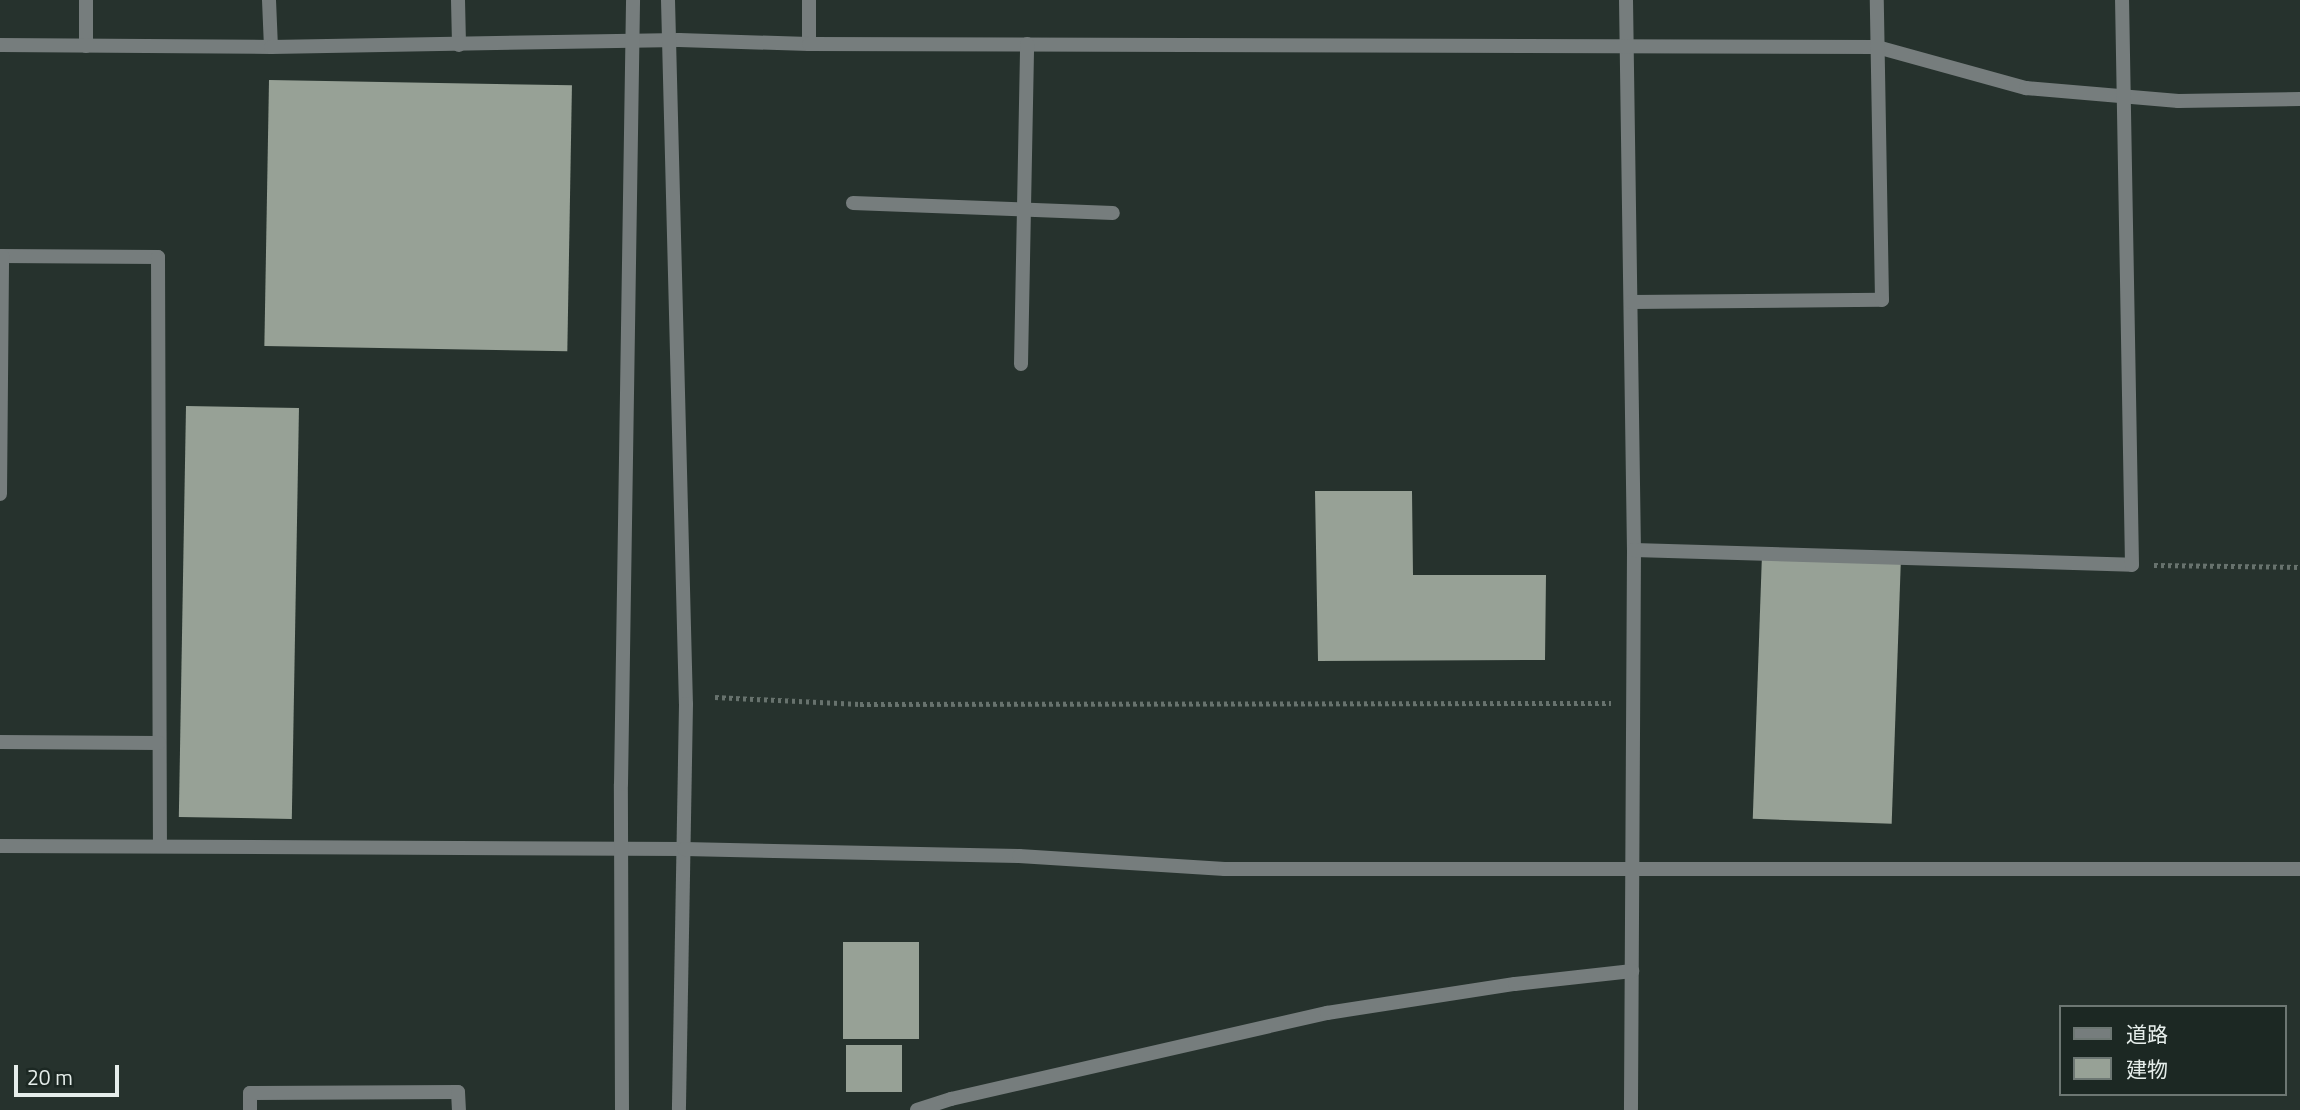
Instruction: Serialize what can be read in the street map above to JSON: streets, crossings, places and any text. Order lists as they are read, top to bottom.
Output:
{
  "legend": ["道路", "建物"],
  "scale_bar": "20 m"
}
